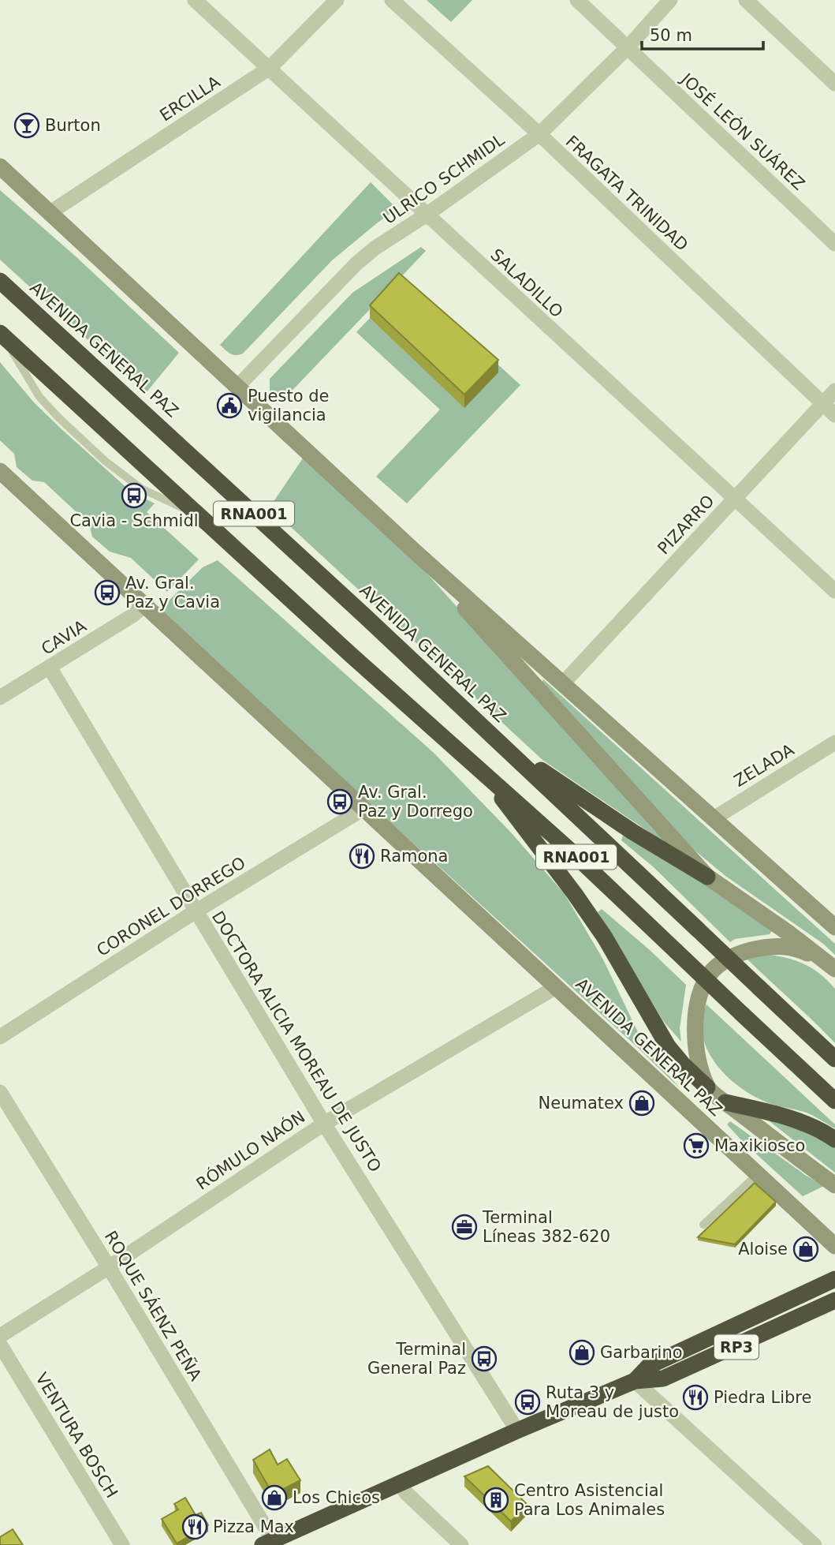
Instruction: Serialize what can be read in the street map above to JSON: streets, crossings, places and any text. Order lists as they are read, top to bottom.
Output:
{
  "streets": {
    "highway": ["AVENIDA GENERAL PAZ", "RNA001", "RP3"],
    "street": [
      "ERCILLA",
      "JOSÉ LEÓN SUÁREZ",
      "ULRICO SCHMIDL",
      "FRAGATA TRINIDAD",
      "SALADILLO",
      "PIZARRO",
      "CAVIA",
      "ZELADA",
      "CORONEL DORREGO",
      "DOCTORA ALICIA MOREAU DE JUSTO",
      "RÓMULO NAÓN",
      "ROQUE SÁENZ PEÑA",
      "VENTURA BOSCH"
    ]
  },
  "crossings": [
    ["ERCILLA", "SALADILLO"],
    ["JOSÉ LEÓN SUÁREZ", "ULRICO SCHMIDL"],
    ["ULRICO SCHMIDL", "FRAGATA TRINIDAD"],
    ["ULRICO SCHMIDL", "SALADILLO"],
    ["FRAGATA TRINIDAD", "PIZARRO"],
    ["SALADILLO", "PIZARRO"],
    ["AVENIDA GENERAL PAZ", "CAVIA"],
    ["AVENIDA GENERAL PAZ", "CORONEL DORREGO"],
    ["AVENIDA GENERAL PAZ", "RÓMULO NAÓN"],
    ["CAVIA", "DOCTORA ALICIA MOREAU DE JUSTO"],
    ["CORONEL DORREGO", "DOCTORA ALICIA MOREAU DE JUSTO"],
    ["DOCTORA ALICIA MOREAU DE JUSTO", "RÓMULO NAÓN"],
    ["DOCTORA ALICIA MOREAU DE JUSTO", "RP3"],
    ["RÓMULO NAÓN", "ROQUE SÁENZ PEÑA"],
    ["ROQUE SÁENZ PEÑA", "RP3"]
  ],
  "places": {
    "bar": ["Burton"],
    "public building": ["Puesto de vigilancia"],
    "bus stop": [
      "Cavia - Schmidl",
      "Av. Gral. Paz y Cavia",
      "Av. Gral. Paz y Dorrego",
      "Terminal General Paz",
      "Ruta 3 y Moreau de justo"
    ],
    "restaurant": ["Ramona", "Piedra Libre", "Pizza Max"],
    "shop": [
      "Neumatex",
      "Aloise",
      "Garbarino",
      "Los Chicos"
    ],
    "supermarket": ["Maxikiosco"],
    "office": ["Terminal Líneas 382-620"],
    "building": ["Centro Asistencial Para Los Animales"]
  },
  "scale_bar": "50 m"
}
